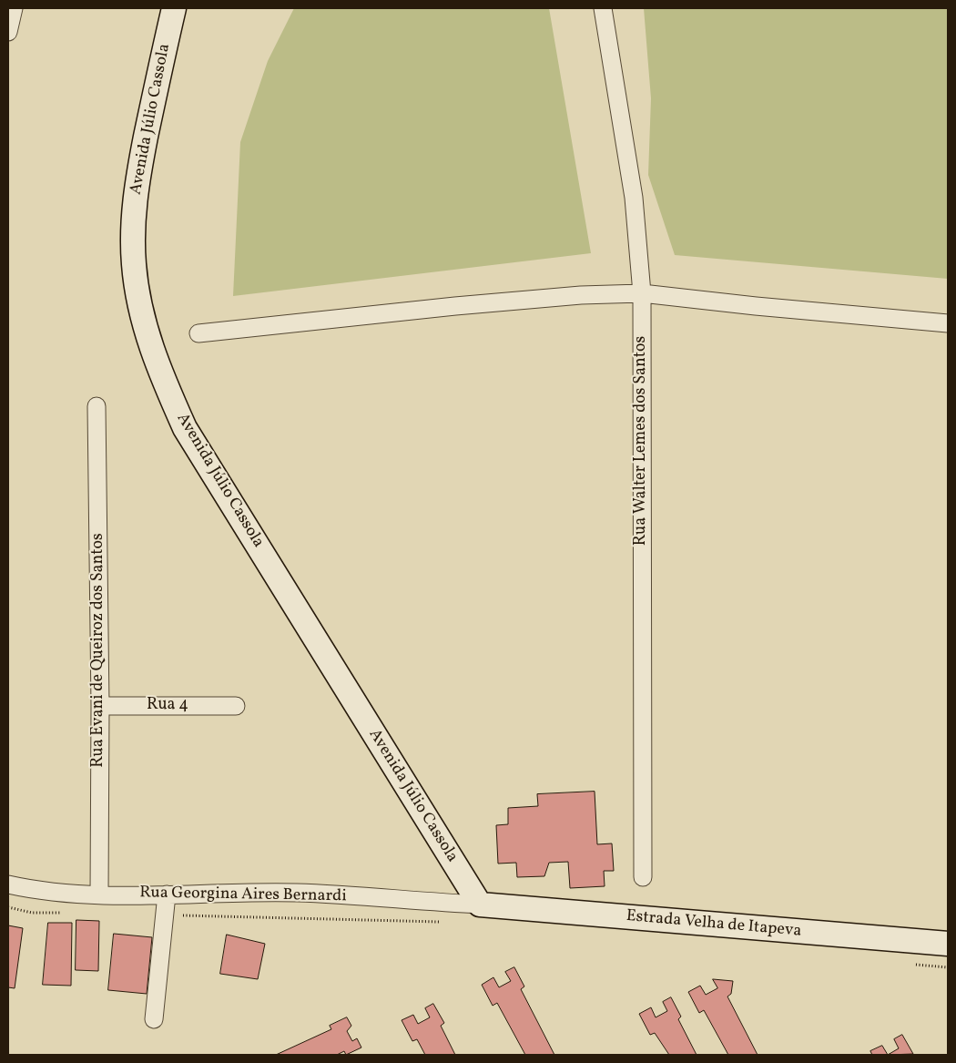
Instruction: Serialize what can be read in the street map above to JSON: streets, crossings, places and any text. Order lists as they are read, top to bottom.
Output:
{
  "streets": {
    "main road": ["Avenida Júlio Cassola", "Estrada Velha de Itapeva"],
    "street": [
      "Rua Walter Lemes dos Santos",
      "Rua Evani de Queiroz dos Santos",
      "Rua 4",
      "Rua Georgina Aires Bernardi"
    ]
  },
  "crossings": [
    ["Avenida Júlio Cassola", "Rua Georgina Aires Bernardi"],
    ["Avenida Júlio Cassola", "Estrada Velha de Itapeva"],
    ["Rua Evani de Queiroz dos Santos", "Rua 4"],
    ["Rua Evani de Queiroz dos Santos", "Rua Georgina Aires Bernardi"],
    ["Rua Georgina Aires Bernardi", "Estrada Velha de Itapeva"]
  ]
}
